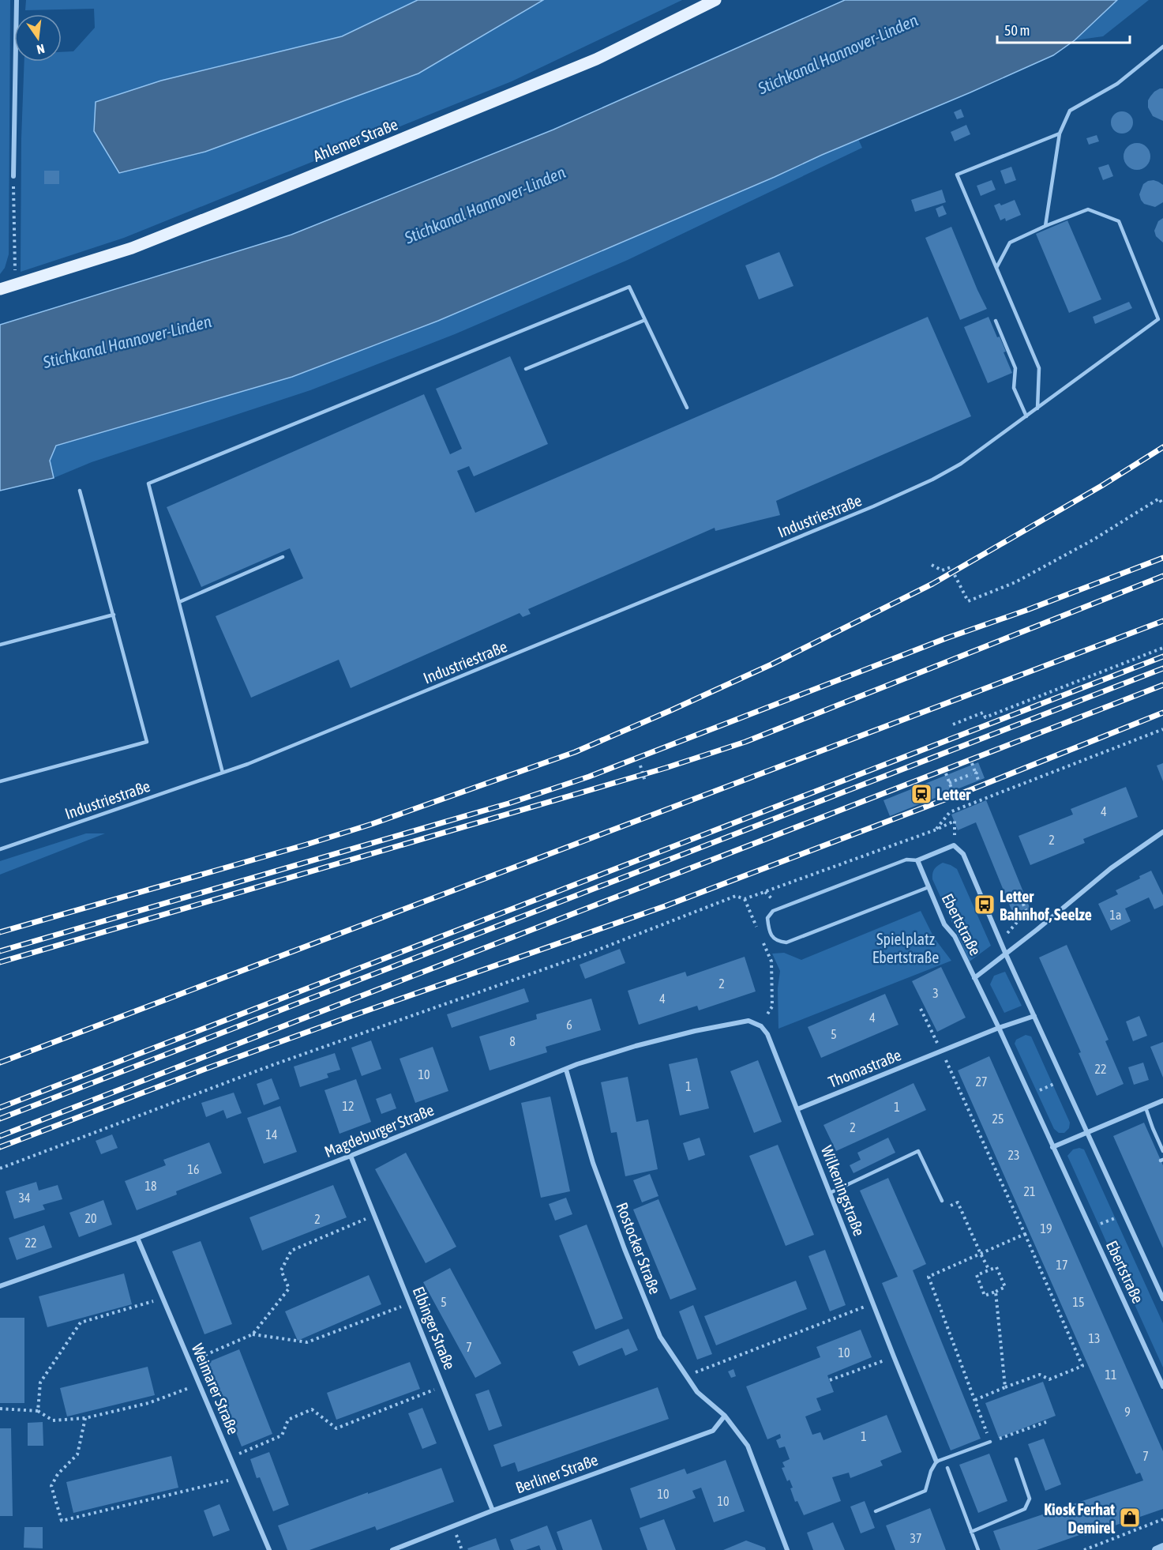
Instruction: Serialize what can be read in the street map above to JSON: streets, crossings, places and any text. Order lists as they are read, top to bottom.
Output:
{
  "streets": {
    "main road": ["Ahlemer Straße"],
    "street": [
      "Ebertstraße",
      "Thomastraße",
      "Magdeburger Straße",
      "Wilkeningstraße",
      "Rostocker Straße",
      "Elbinger Straße",
      "Weimarer Straße",
      "Berliner Straße"
    ],
    "lane": ["Industriestraße"]
  },
  "crossings": [
    ["Ebertstraße", "Thomastraße"],
    ["Thomastraße", "Wilkeningstraße"],
    ["Magdeburger Straße", "Wilkeningstraße"],
    ["Magdeburger Straße", "Rostocker Straße"],
    ["Magdeburger Straße", "Elbinger Straße"],
    ["Magdeburger Straße", "Weimarer Straße"],
    ["Rostocker Straße", "Berliner Straße"],
    ["Elbinger Straße", "Berliner Straße"]
  ],
  "water": ["Stichkanal Hannover-Linden"],
  "parks": ["Spielplatz Ebertstraße"],
  "places": {
    "station": ["Letter"],
    "bus stop": ["Letter Bahnhof, Seelze"],
    "shop": ["Kiosk Ferhat Demirel"]
  },
  "house_numbers": [
    "4",
    "2",
    "1a",
    "2",
    "3",
    "4",
    "4",
    "6",
    "5",
    "8",
    "22",
    "10",
    "27",
    "1",
    "12",
    "1",
    "25",
    "2",
    "14",
    "23",
    "16",
    "18",
    "21",
    "34",
    "20",
    "2",
    "19",
    "22",
    "17",
    "5",
    "15",
    "13",
    "7",
    "10",
    "11",
    "9",
    "1",
    "7",
    "10",
    "10",
    "37"
  ],
  "scale_bar": "50 m",
  "north": "bottom"
}
